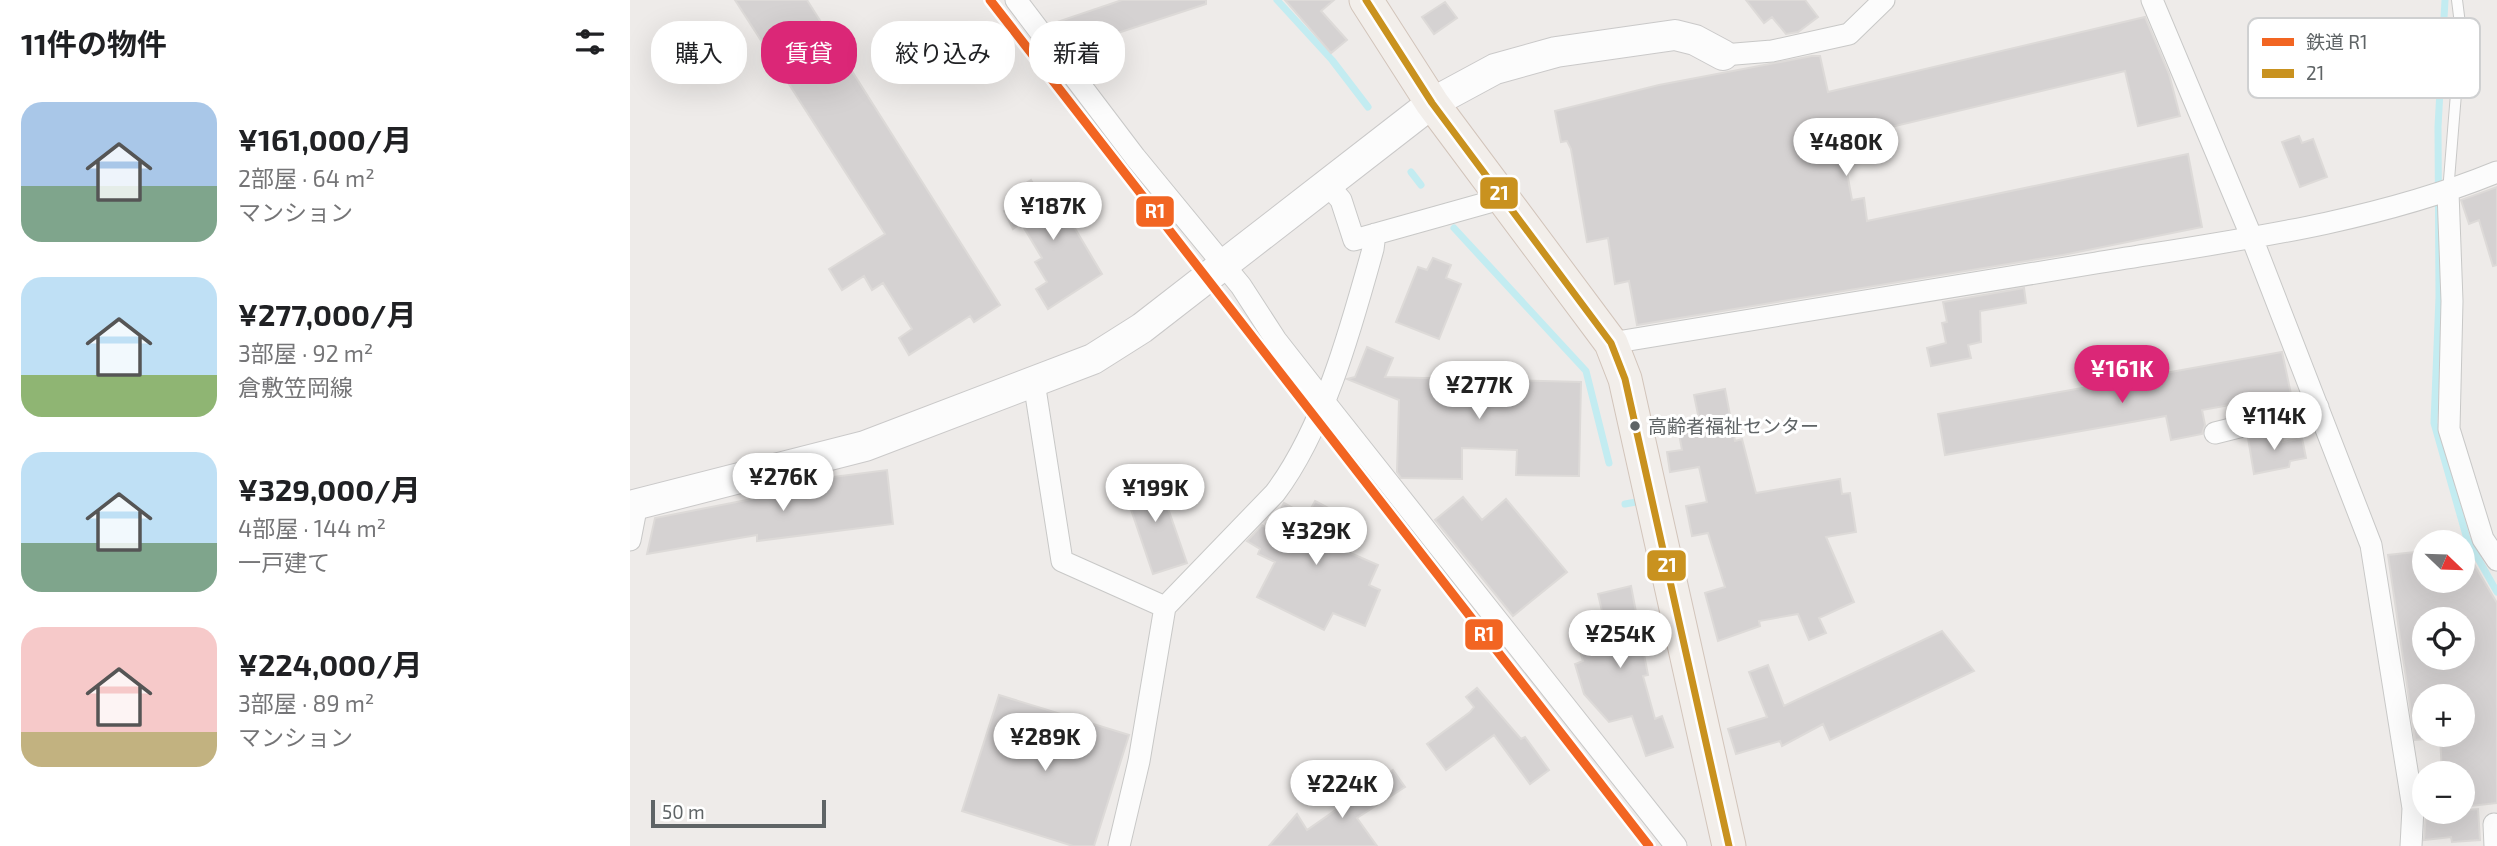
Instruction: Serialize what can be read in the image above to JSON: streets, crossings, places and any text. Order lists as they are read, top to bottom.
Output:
{
  "places": ["高齢者福祉センター"],
  "lines": ["rail line R1", "transit line 21"],
  "legend": ["鉄道 R1", "21"],
  "scale_bar": "50 m",
  "north": "bottom right",
  "page": {
    "heading": "11件の物件",
    "chip": [
      "購入",
      "賃貸",
      "絞り込み",
      "新着"
    ],
    "list": [
      {
        "name": "¥161,000/月",
        "note": "2部屋 · 64 m² · マンション"
      },
      {
        "name": "¥277,000/月",
        "note": "3部屋 · 92 m² · 倉敷笠岡線"
      },
      {
        "name": "¥329,000/月",
        "note": "4部屋 · 144 m² · 一戸建て"
      },
      {
        "name": "¥224,000/月",
        "note": "3部屋 · 89 m² · マンション"
      }
    ],
    "price": [
      "¥480K",
      "¥187K",
      "¥161K",
      "¥277K",
      "¥114K",
      "¥276K",
      "¥199K",
      "¥329K",
      "¥254K",
      "¥289K",
      "¥224K"
    ],
    "map_buttons": ["+", "−"],
    "scale": "50 m"
  }
}
